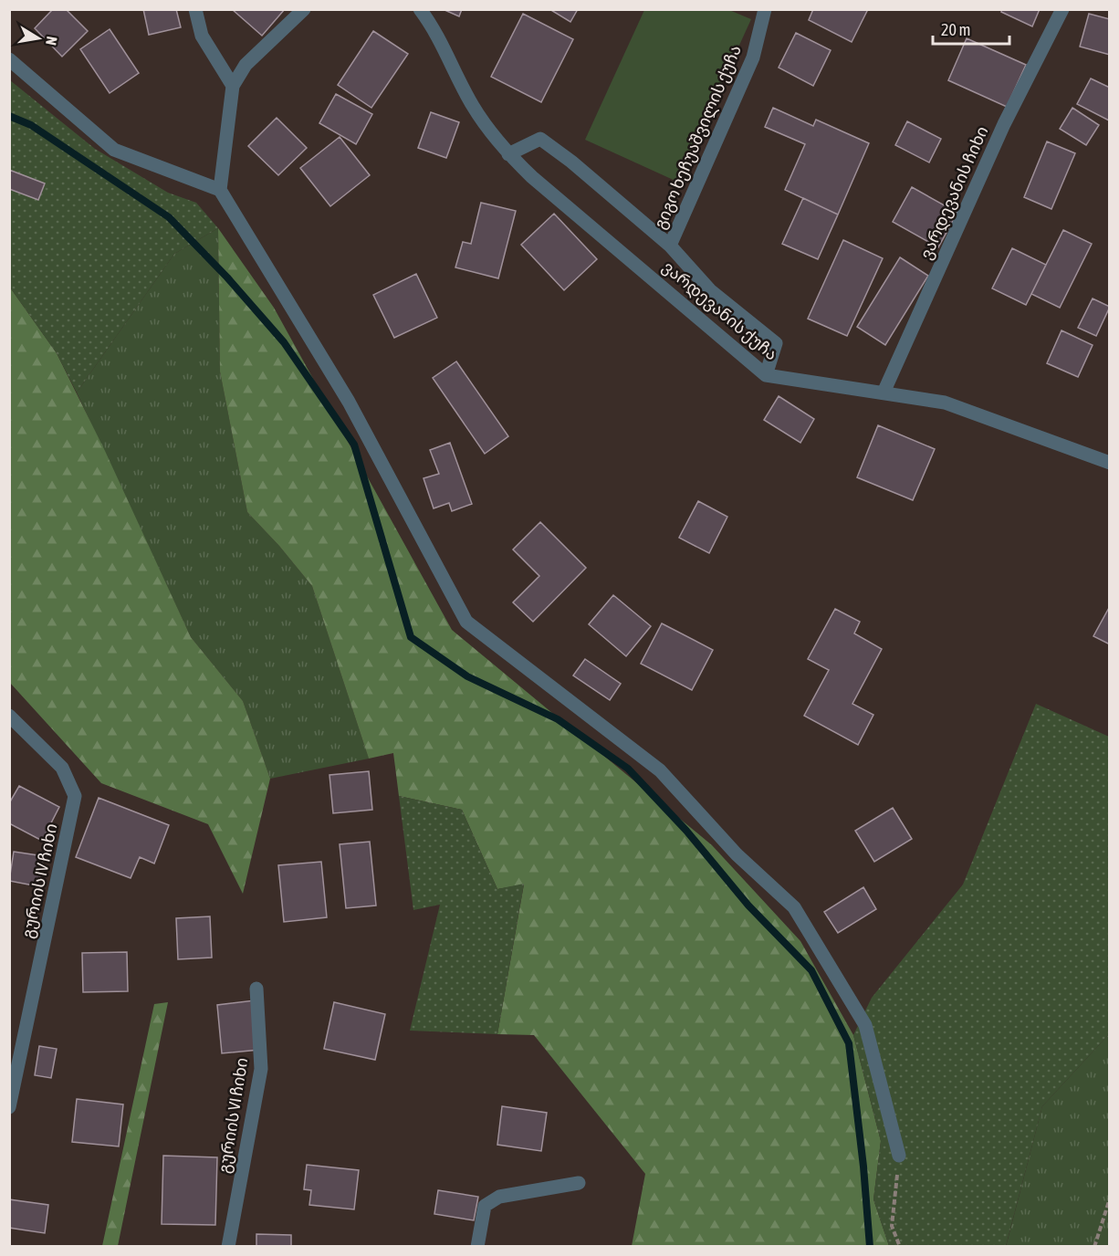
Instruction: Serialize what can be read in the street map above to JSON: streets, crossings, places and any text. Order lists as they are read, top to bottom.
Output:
{
  "streets": {
    "street": [
      "გიგო ხეჩუაშვილის ქუჩა",
      "ვარდევანის ჩიხი",
      "ვარდევანის ქუჩა",
      "გურიის IV ჩიხი",
      "გურიის VI ჩიხი"
    ]
  },
  "crossings": [
    ["ვარდევანის ჩიხი", "ვარდევანის ქუჩა"]
  ],
  "scale_bar": "20 m",
  "north": "right"
}
